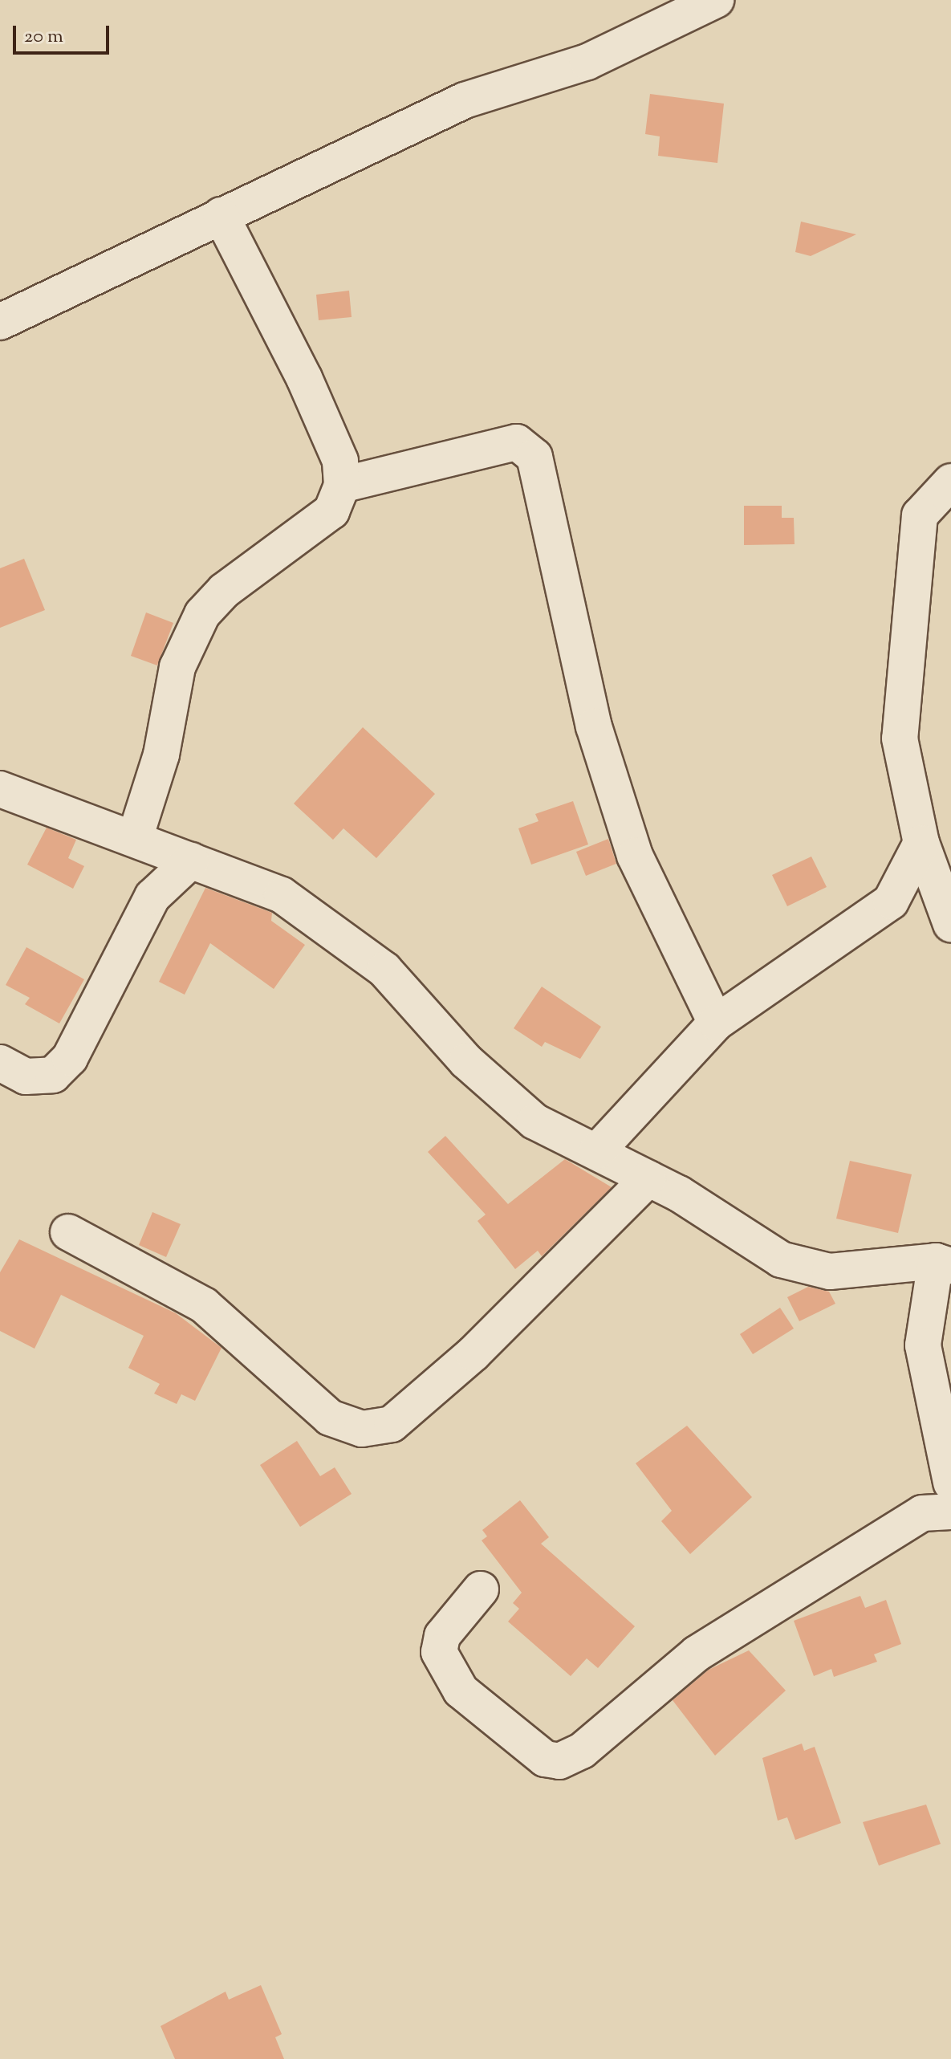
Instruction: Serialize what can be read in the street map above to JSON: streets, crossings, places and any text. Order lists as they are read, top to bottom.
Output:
{
  "scale_bar": "20 m"
}
